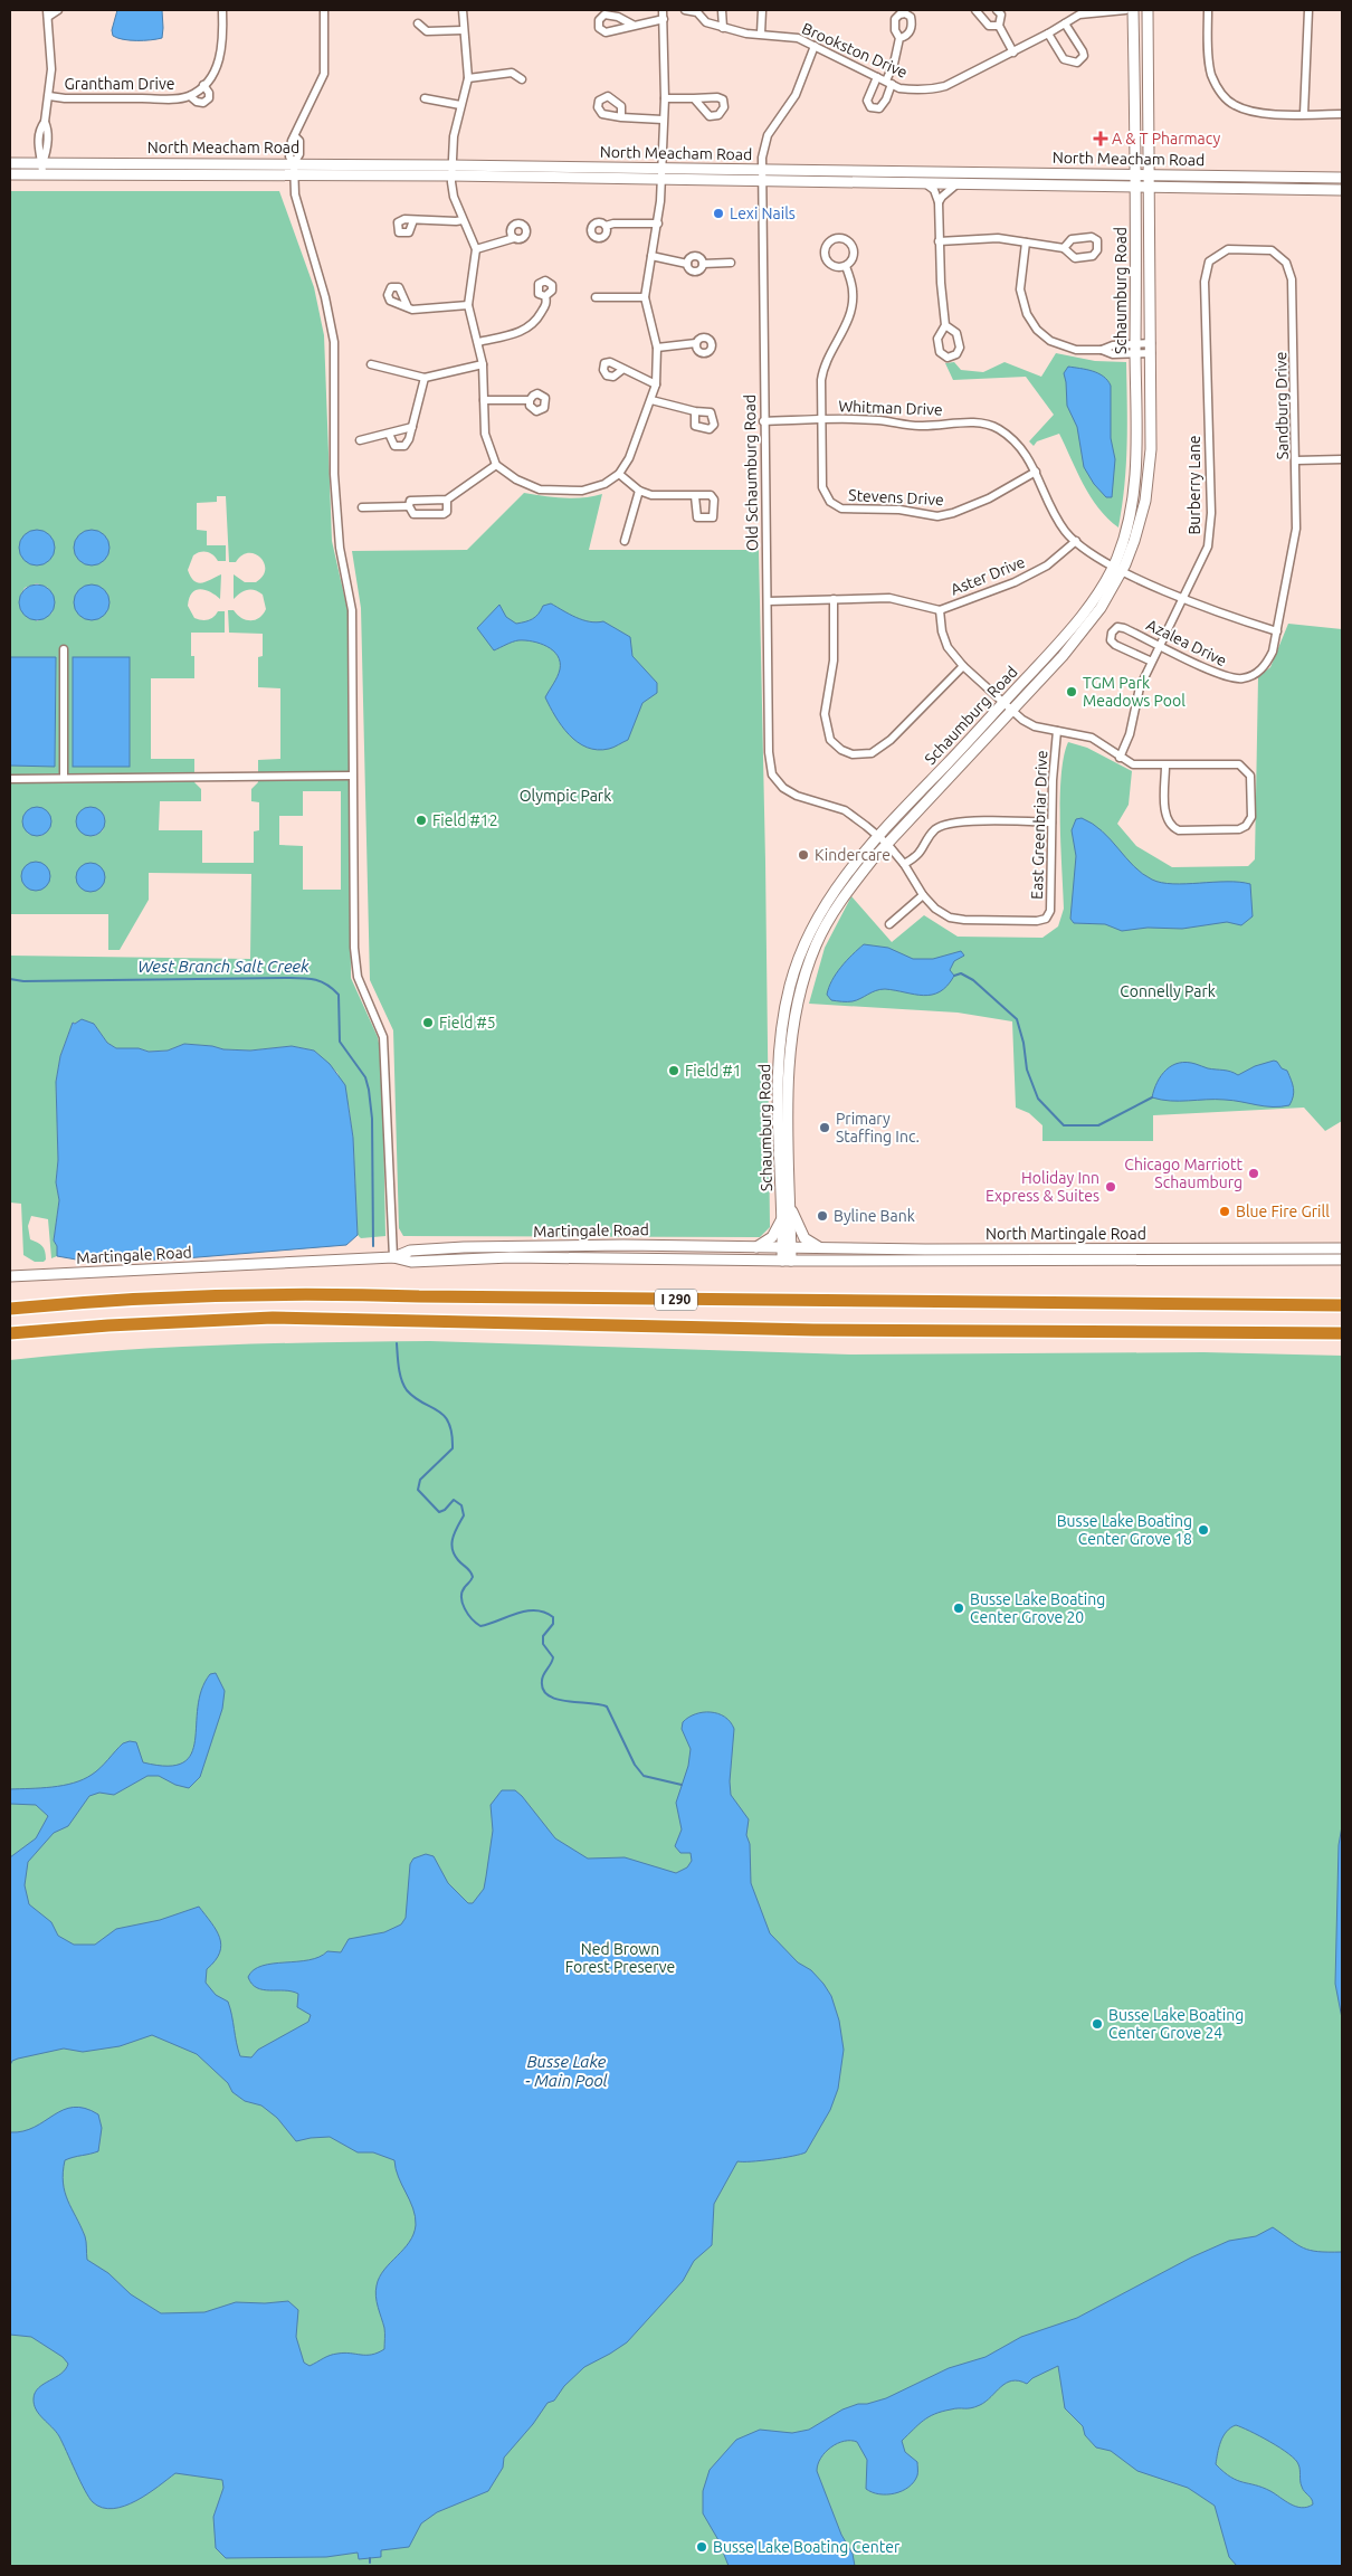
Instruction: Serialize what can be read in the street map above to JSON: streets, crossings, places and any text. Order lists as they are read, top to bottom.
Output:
{
  "streets": {
    "highway": ["I 290"],
    "street": [
      "Brookston Drive",
      "Grantham Drive",
      "North Meacham Road",
      "Schaumburg Road",
      "Sandburg Drive",
      "Whitman Drive",
      "Old Schaumburg Road",
      "Burberry Lane",
      "Stevens Drive",
      "Aster Drive",
      "Azalea Drive",
      "East Greenbriar Drive",
      "Martingale Road",
      "North Martingale Road"
    ]
  },
  "crossings": [
    ["Brookston Drive", "Old Schaumburg Road"],
    ["North Meacham Road", "Schaumburg Road"],
    ["North Meacham Road", "Old Schaumburg Road"],
    ["Schaumburg Road", "Whitman Drive"],
    ["Schaumburg Road", "Old Schaumburg Road"],
    ["Schaumburg Road", "Martingale Road"],
    ["Schaumburg Road", "North Martingale Road"],
    ["Sandburg Drive", "Whitman Drive"],
    ["Sandburg Drive", "Burberry Lane"],
    ["Sandburg Drive", "Azalea Drive"],
    ["Whitman Drive", "Old Schaumburg Road"],
    ["Whitman Drive", "Burberry Lane"],
    ["Whitman Drive", "Stevens Drive"],
    ["Whitman Drive", "Aster Drive"],
    ["Whitman Drive", "Azalea Drive"],
    ["Old Schaumburg Road", "Aster Drive"],
    ["Burberry Lane", "Azalea Drive"],
    ["Martingale Road", "North Martingale Road"]
  ],
  "water": ["West Branch Salt Creek", "Busse Lake - Main Pool"],
  "parks": ["Olympic Park", "Connelly Park", "Ned Brown Forest Preserve"],
  "places": {
    "health": ["A & T Pharmacy"],
    "other": [
      "Lexi Nails",
      "TGM Park Meadows Pool",
      "Field #12",
      "Kindercare",
      "Field #5",
      "Field #1",
      "Primary Staffing Inc.",
      "Chicago Marriott Schaumburg",
      "Holiday Inn Express & Suites",
      "Blue Fire Grill",
      "Byline Bank",
      "Busse Lake Boating Center Grove 18",
      "Busse Lake Boating Center Grove 20",
      "Busse Lake Boating Center Grove 24",
      "Busse Lake Boating Center"
    ]
  }
}
